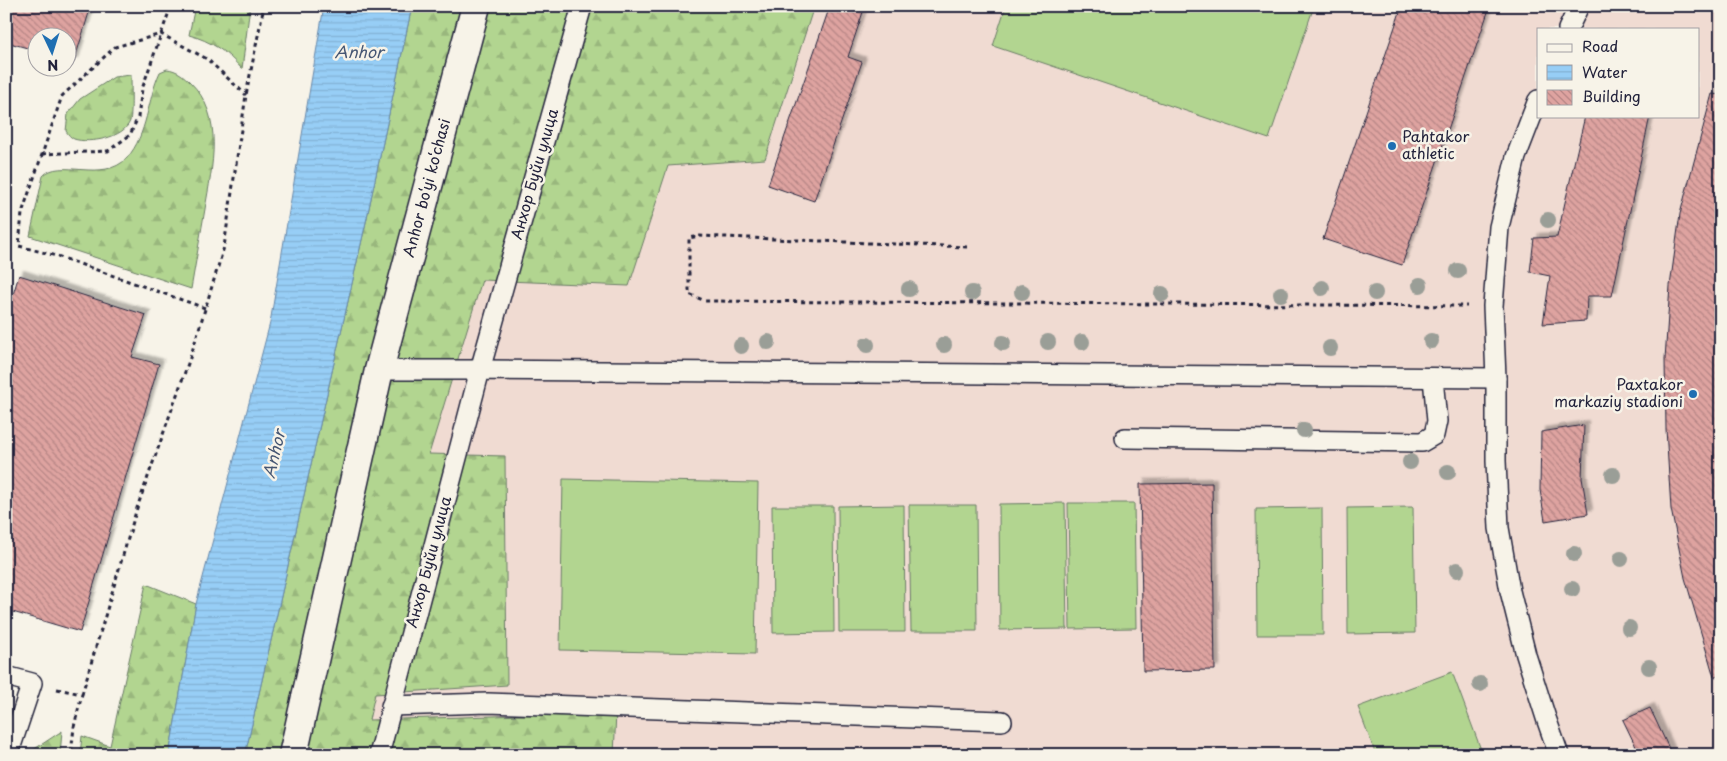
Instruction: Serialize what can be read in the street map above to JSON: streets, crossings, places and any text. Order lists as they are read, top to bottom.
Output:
{
  "streets": {
    "street": ["Anhor bo‘yi ko‘chasi"],
    "lane": ["Анхор Буйи улица"]
  },
  "water": ["Anhor"],
  "places": ["Pahtakor athletic", "Paxtakor markaziy stadioni"],
  "legend": ["Road", "Water", "Building"],
  "north": "bottom"
}
